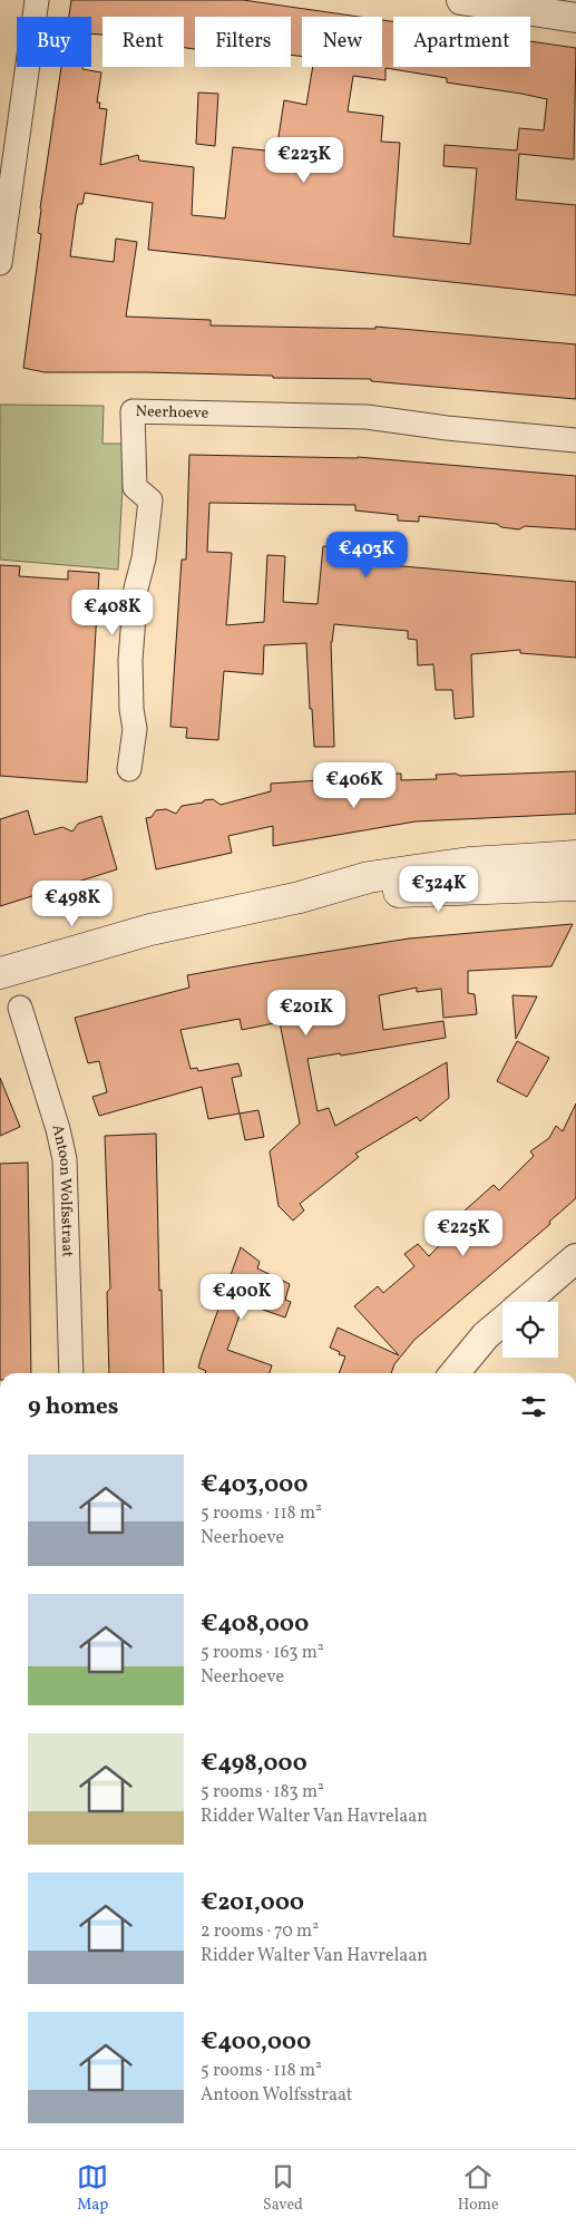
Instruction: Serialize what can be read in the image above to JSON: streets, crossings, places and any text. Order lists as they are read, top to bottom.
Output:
{
  "streets": {
    "street": ["Neerhoeve", "Antoon Wolfsstraat"]
  },
  "page": {
    "chip": [
      "Buy",
      "Rent",
      "Filters",
      "New",
      "Apartment"
    ],
    "price": [
      "€223K",
      "€403K",
      "€408K",
      "€406K",
      "€324K",
      "€498K",
      "€201K",
      "€225K",
      "€400K"
    ],
    "heading": "9 homes",
    "list": [
      {
        "name": "€403,000",
        "note": "5 rooms · 118 m² · Neerhoeve"
      },
      {
        "name": "€408,000",
        "note": "5 rooms · 163 m² · Neerhoeve"
      },
      {
        "name": "€498,000",
        "note": "5 rooms · 183 m² · Ridder Walter Van Havrelaan"
      },
      {
        "name": "€201,000",
        "note": "2 rooms · 70 m² · Ridder Walter Van Havrelaan"
      },
      {
        "name": "€400,000",
        "note": "5 rooms · 118 m² · Antoon Wolfsstraat"
      }
    ],
    "tabs": ["Map", "Saved", "Home"]
  }
}
